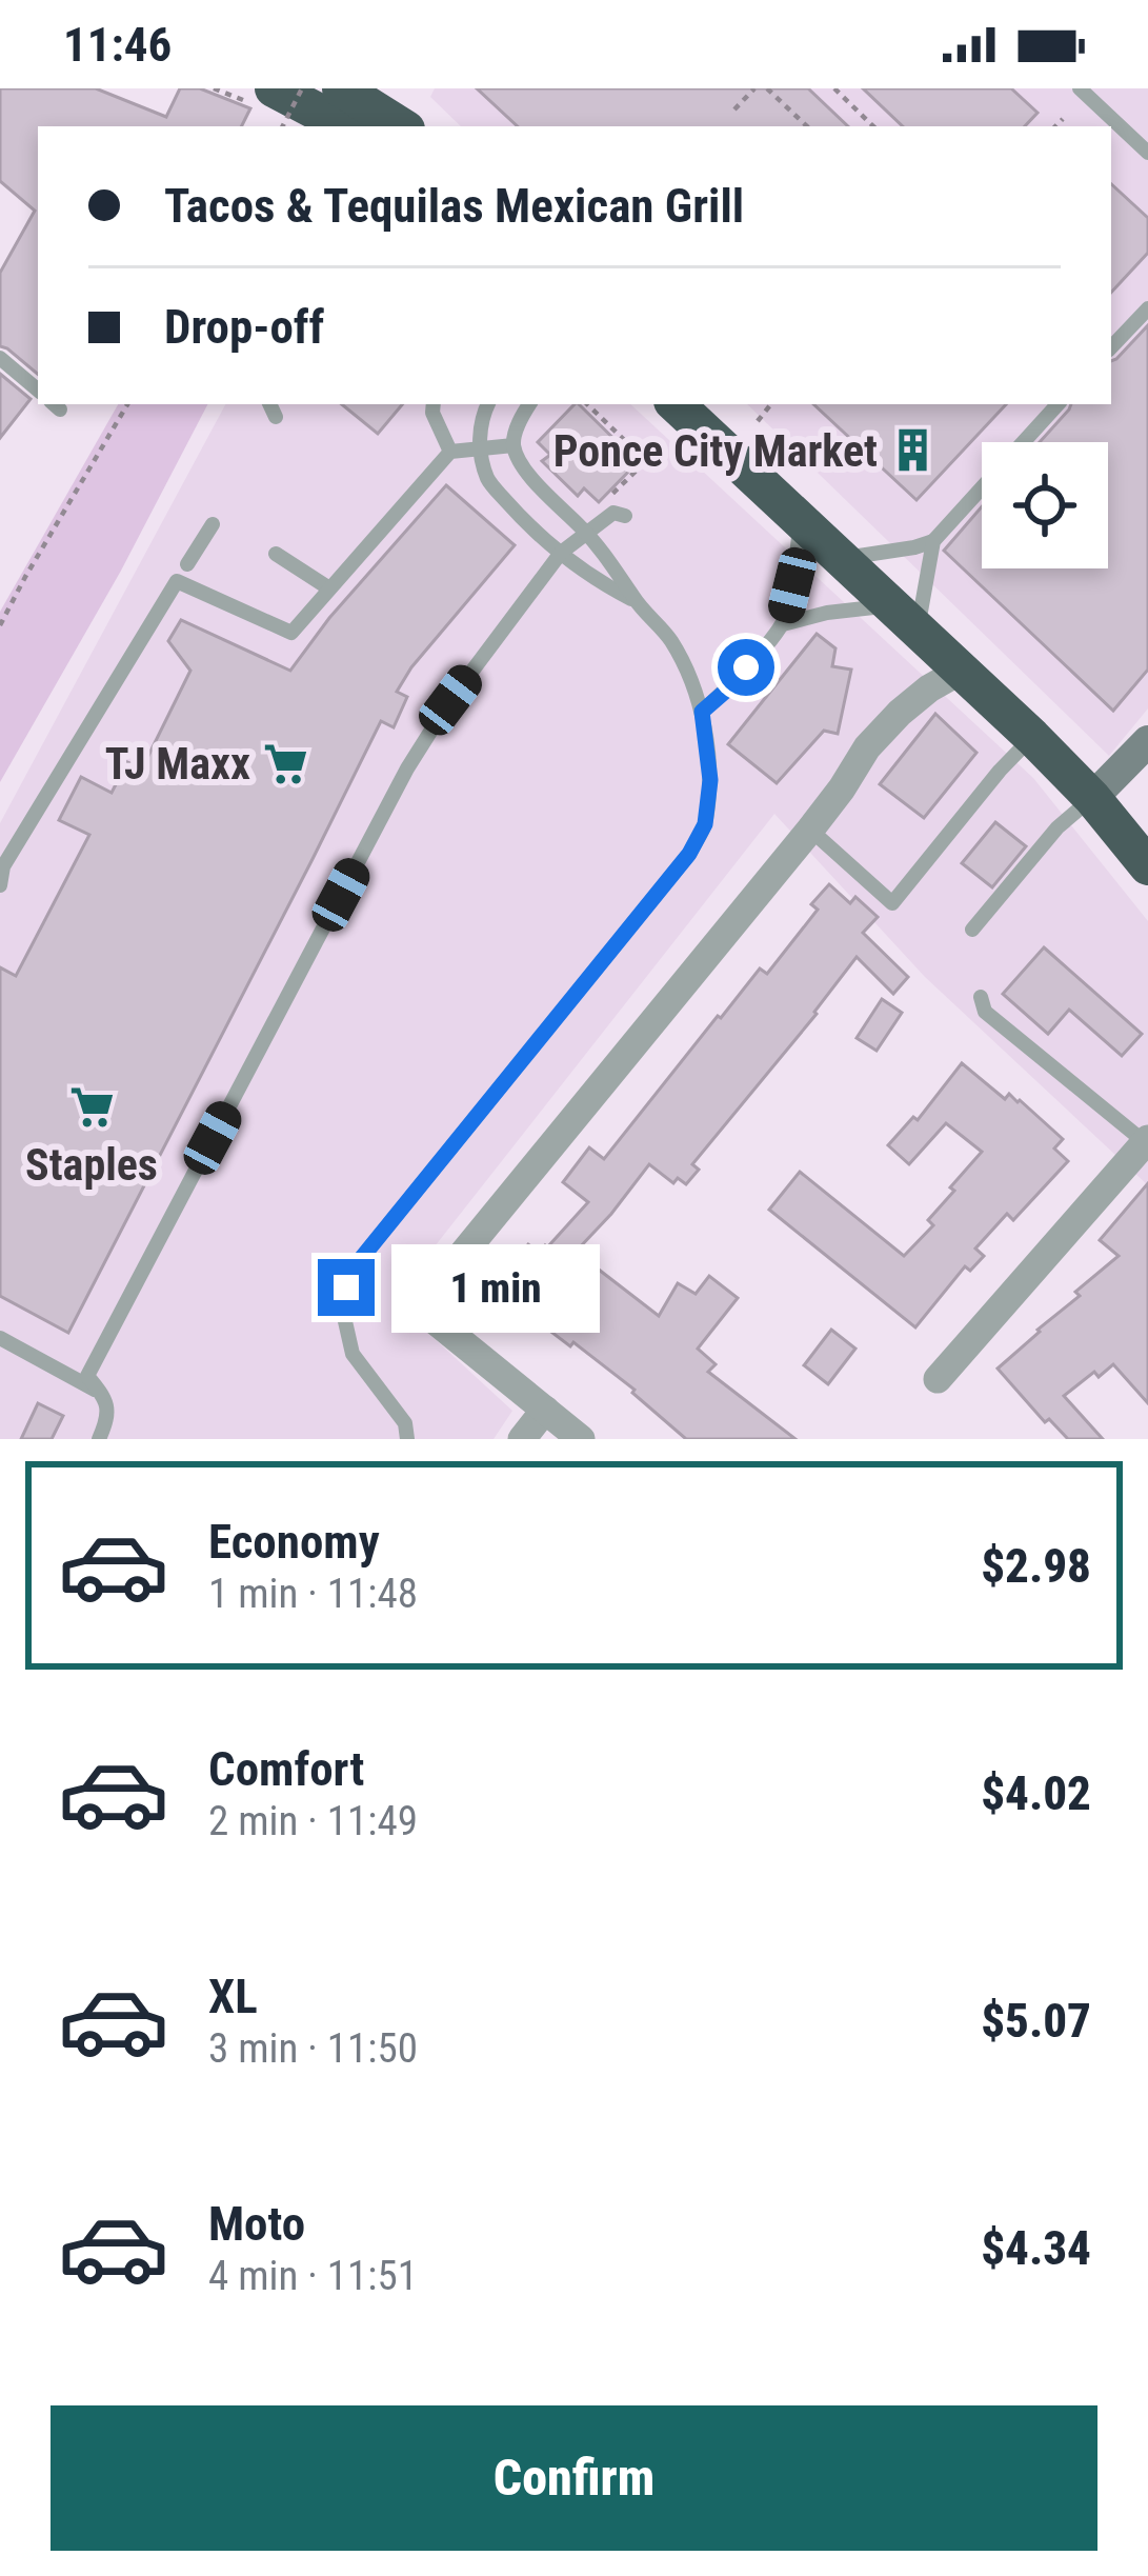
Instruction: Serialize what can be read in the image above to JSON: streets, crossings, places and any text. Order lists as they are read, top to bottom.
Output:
{
  "places": {
    "building": ["Ponce City Market"],
    "supermarket": ["TJ Maxx", "Staples"]
  },
  "page": {
    "status": "11:46",
    "banner": ["Tacos & Tequilas Mexican Grill", "Drop-off"],
    "bubble": "1 min",
    "list": [
      {
        "name": "Economy",
        "note": "1 min · 11:48",
        "value": "$2.98"
      },
      {
        "name": "Comfort",
        "note": "2 min · 11:49",
        "value": "$4.02"
      },
      {
        "name": "XL",
        "note": "3 min · 11:50",
        "value": "$5.07"
      },
      {
        "name": "Moto",
        "note": "4 min · 11:51",
        "value": "$4.34"
      }
    ],
    "buttons": "Confirm"
  }
}
